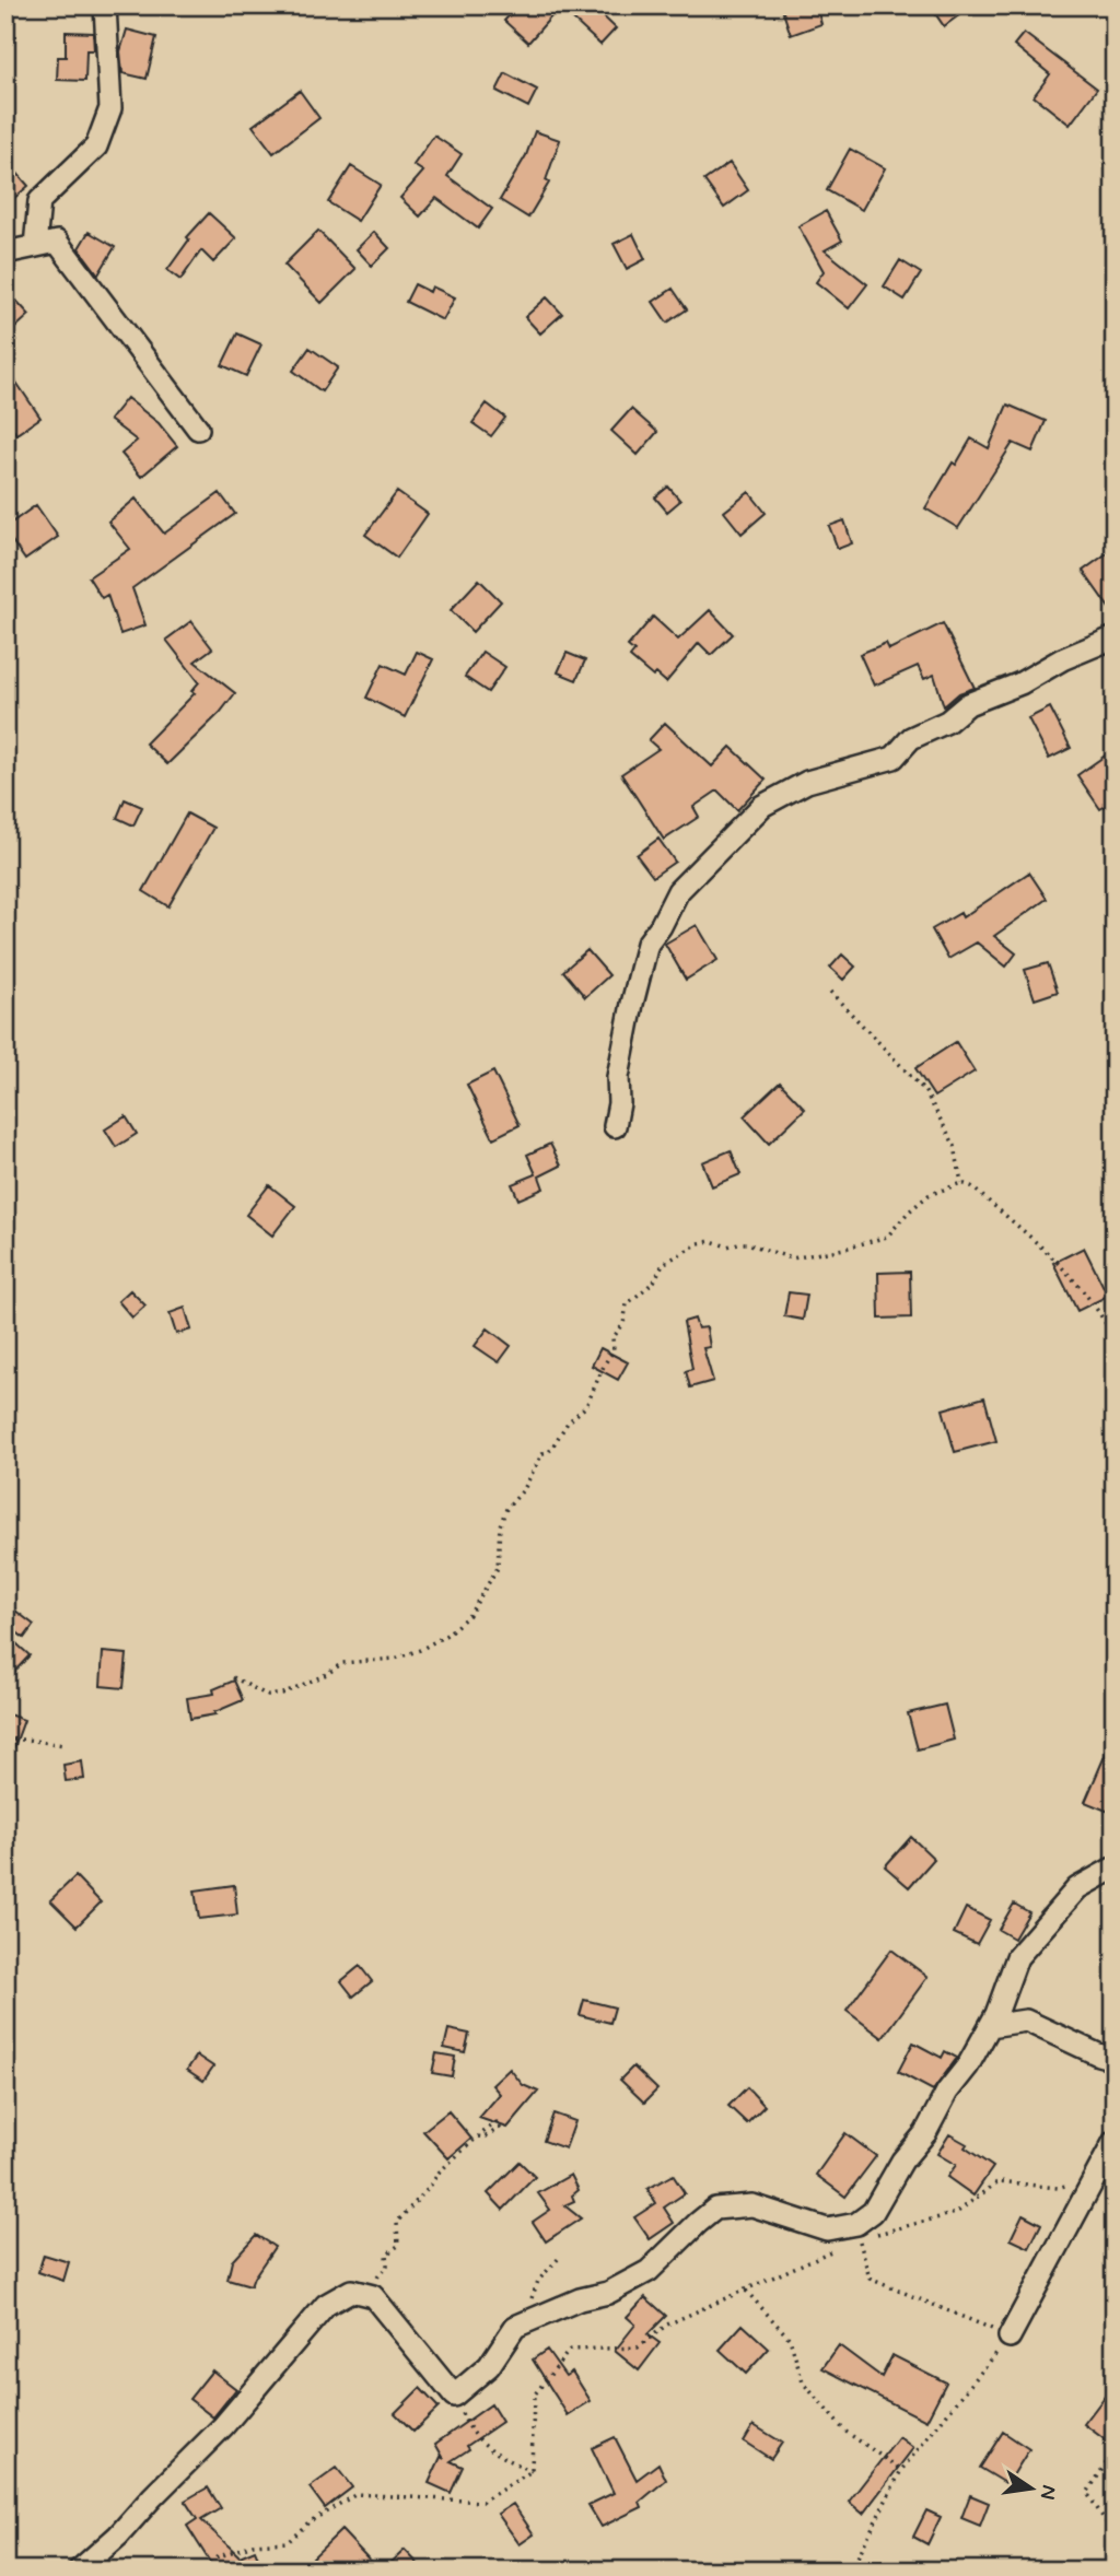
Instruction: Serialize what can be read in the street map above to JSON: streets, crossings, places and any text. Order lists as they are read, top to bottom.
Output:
{
  "north": "right"
}
